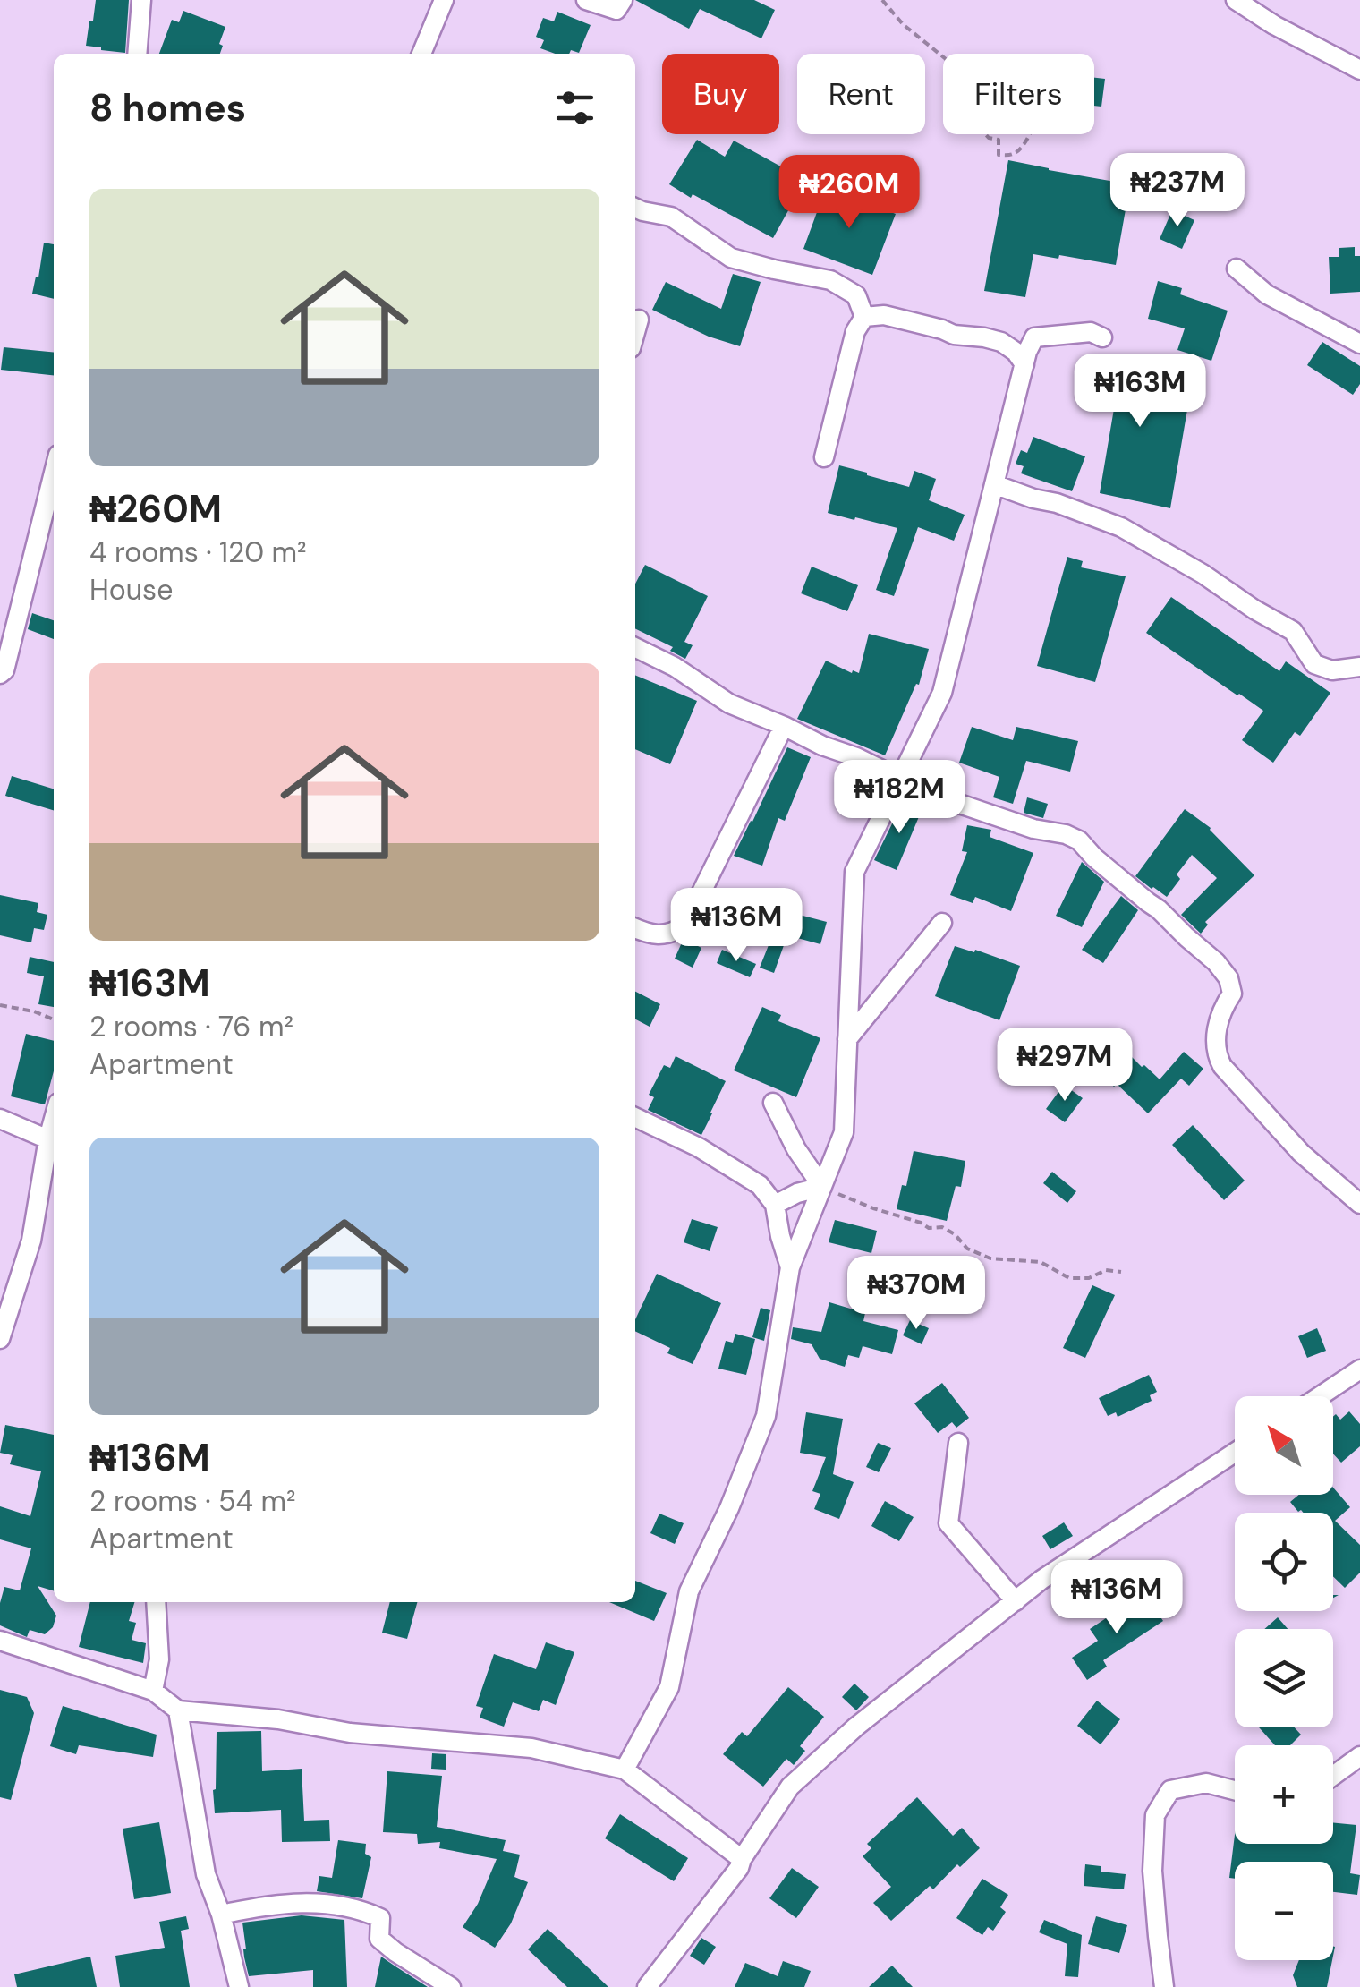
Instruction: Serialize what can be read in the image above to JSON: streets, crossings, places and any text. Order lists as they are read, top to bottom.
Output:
{
  "north": "top left",
  "page": {
    "chip": ["Buy", "Rent", "Filters"],
    "heading": "8 homes",
    "price": [
      "₦237M",
      "₦260M",
      "₦163M",
      "₦182M",
      "₦136M",
      "₦297M",
      "₦370M",
      "₦136M"
    ],
    "list": [
      {
        "name": "₦260M",
        "note": "4 rooms · 120 m² · House"
      },
      {
        "name": "₦163M",
        "note": "2 rooms · 76 m² · Apartment"
      },
      {
        "name": "₦136M",
        "note": "2 rooms · 54 m² · Apartment"
      }
    ],
    "map_buttons": ["+", "−"]
  }
}
